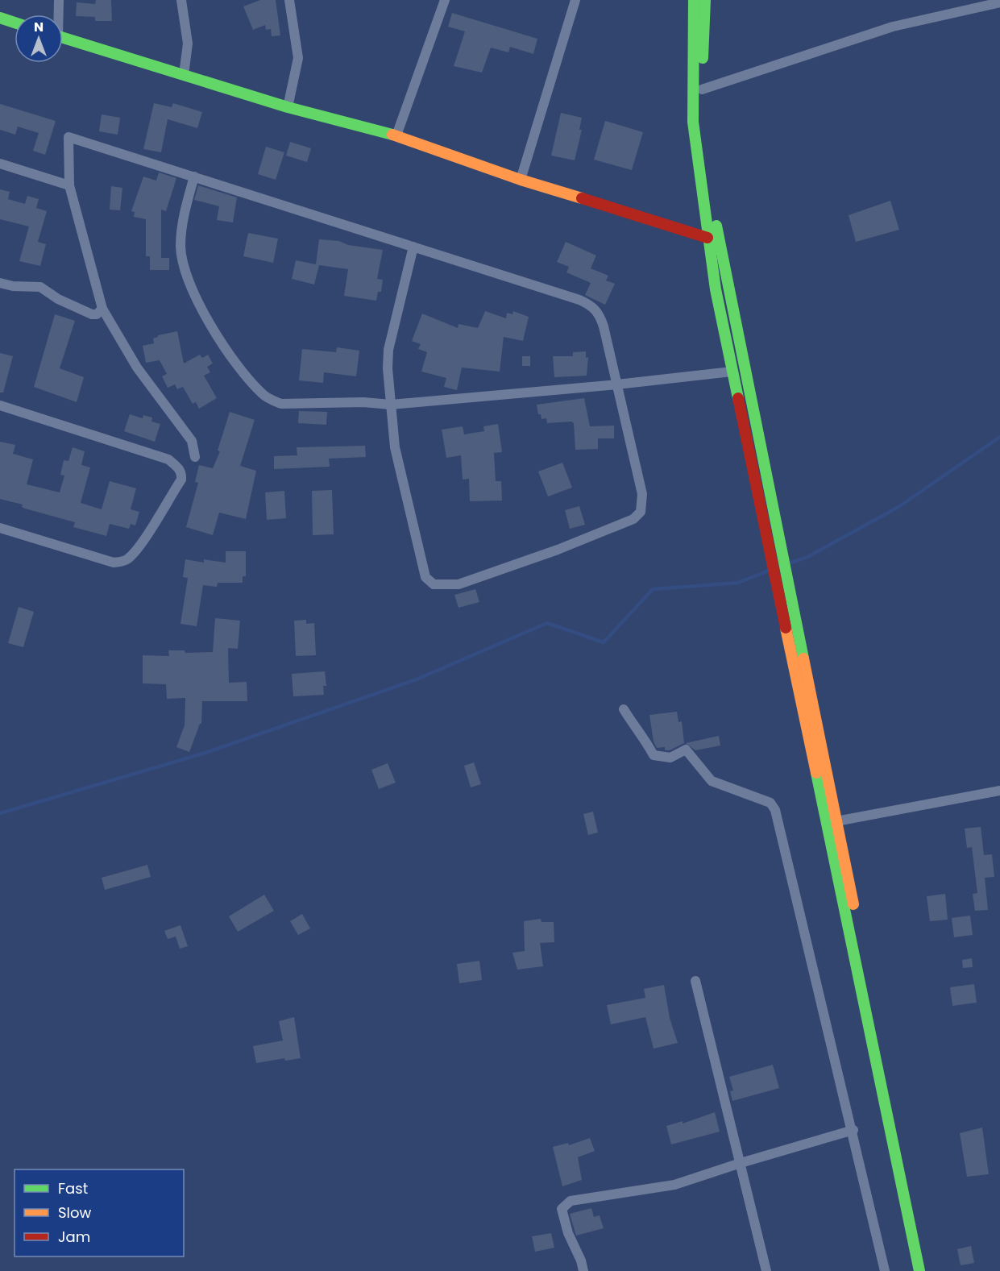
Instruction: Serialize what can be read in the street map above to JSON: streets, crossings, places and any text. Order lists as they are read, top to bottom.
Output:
{
  "legend": ["Fast", "Slow", "Jam"],
  "north": "top"
}
